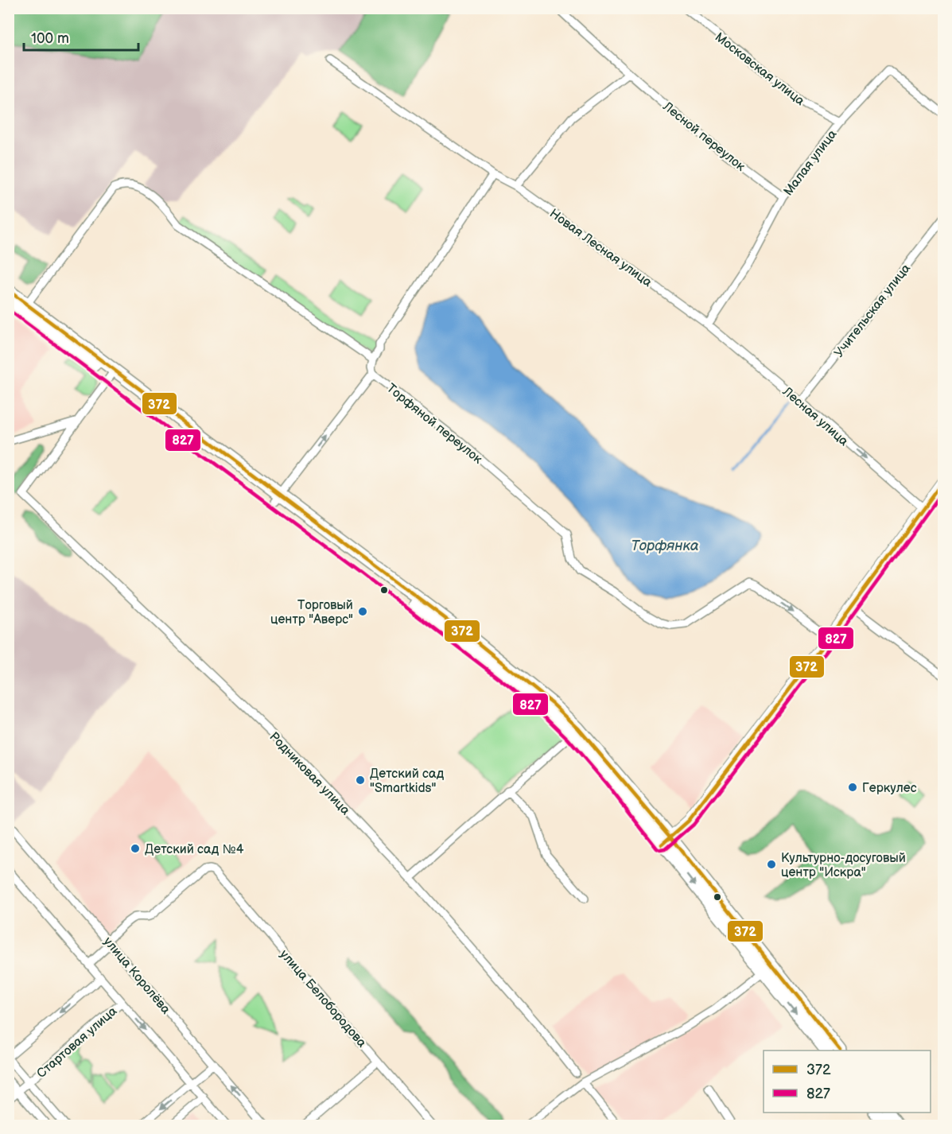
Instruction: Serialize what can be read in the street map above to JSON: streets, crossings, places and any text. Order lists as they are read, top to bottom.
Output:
{
  "streets": {
    "street": [
      "Московская улица",
      "Лесной переулок",
      "Малая улица",
      "Новая Лесная улица",
      "Учительская улица",
      "Лесная улица",
      "Торфяной переулок",
      "Родниковая улица",
      "улица Королёва",
      "улица Белобородова",
      "Стартовая улица"
    ]
  },
  "crossings": [
    ["Московская улица", "Малая улица"],
    ["Лесной переулок", "Малая улица"],
    ["Малая улица", "Новая Лесная улица"],
    ["Малая улица", "Лесная улица"],
    ["Новая Лесная улица", "Лесная улица"],
    ["Учительская улица", "Лесная улица"],
    ["улица Королёва", "улица Белобородова"]
  ],
  "one_way": ["Лесная улица", "Торфяной переулок"],
  "water": ["Торфянка"],
  "places": [
    "Торговый центр \"Аверс\"",
    "Детский сад \"Smartkids\"",
    "Геркулес",
    "Детский сад №4",
    "Культурно-досуговый центр \"Искра\""
  ],
  "lines": ["transit line 372", "transit line 827"],
  "legend": ["372", "827"],
  "scale_bar": "100 m"
}
